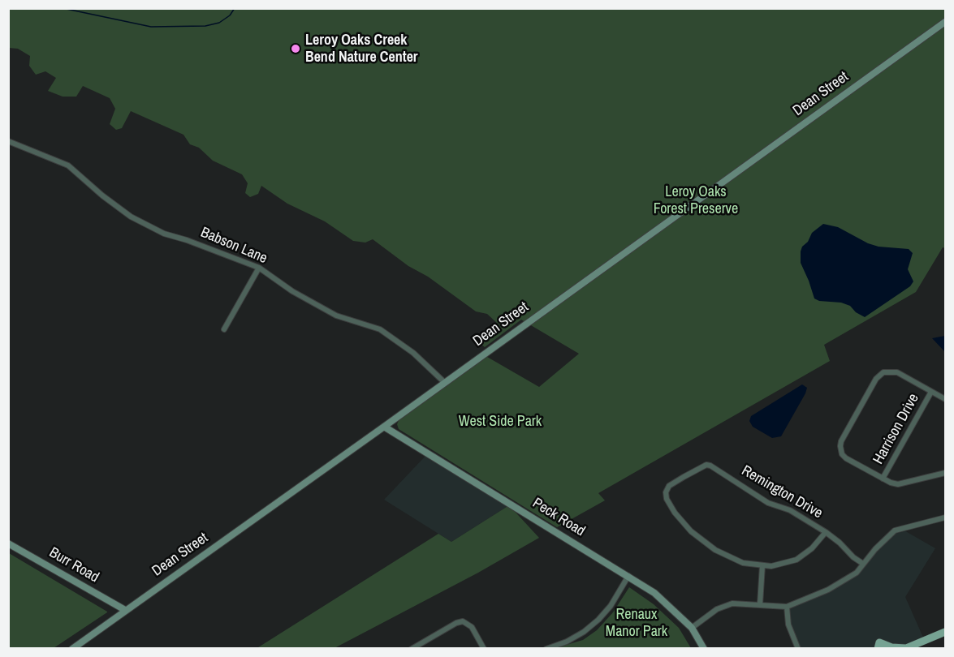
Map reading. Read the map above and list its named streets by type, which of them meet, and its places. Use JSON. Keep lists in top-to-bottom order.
{
  "streets": {
    "street": [
      "Dean Street",
      "Babson Lane",
      "Harrison Drive",
      "Remington Drive",
      "Peck Road",
      "Burr Road"
    ]
  },
  "crossings": [
    ["Dean Street", "Babson Lane"],
    ["Dean Street", "Peck Road"],
    ["Dean Street", "Burr Road"]
  ],
  "parks": ["Leroy Oaks Forest Preserve", "West Side Park", "Renaux Manor Park"],
  "places": ["Leroy Oaks Creek Bend Nature Center"]
}
